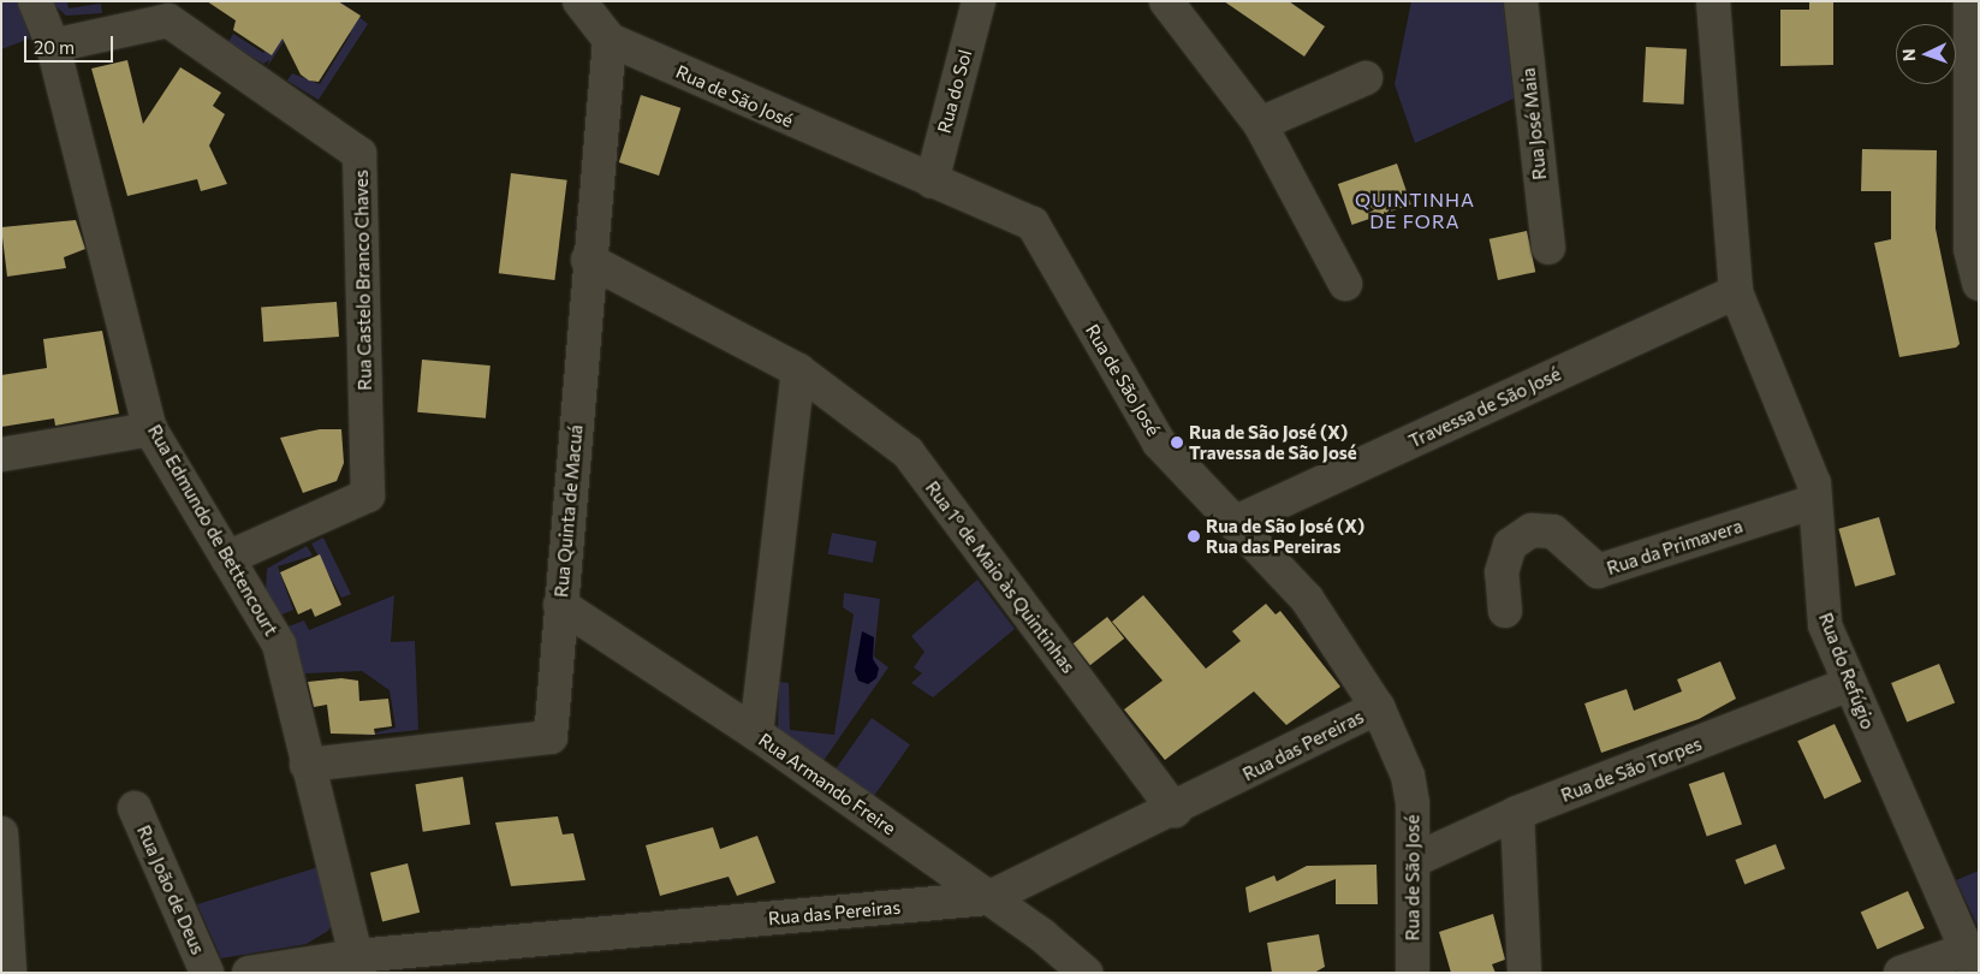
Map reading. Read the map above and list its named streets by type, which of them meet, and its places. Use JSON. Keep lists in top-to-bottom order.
{
  "streets": {
    "street": [
      "Rua do Sol",
      "Rua de São José",
      "Rua José Maia",
      "Rua Castelo Branco Chaves",
      "Travessa de São José",
      "Rua Quinta de Macuá",
      "Rua Edmundo de Bettencourt",
      "Rua da Primavera",
      "Rua 1º de Maio às Quintinhas",
      "Rua do Refúgio",
      "Rua das Pereiras",
      "Rua de São Torpes",
      "Rua Armando Freire",
      "Rua João de Deus"
    ]
  },
  "crossings": [
    ["Rua do Sol", "Rua de São José"],
    ["Rua de São José", "Travessa de São José"],
    ["Rua de São José", "Rua Quinta de Macuá"],
    ["Rua de São José", "Rua das Pereiras"],
    ["Rua de São José", "Rua de São Torpes"],
    ["Rua Castelo Branco Chaves", "Rua Edmundo de Bettencourt"],
    ["Travessa de São José", "Rua do Refúgio"],
    ["Rua Quinta de Macuá", "Rua Edmundo de Bettencourt"],
    ["Rua Quinta de Macuá", "Rua 1º de Maio às Quintinhas"],
    ["Rua Quinta de Macuá", "Rua Armando Freire"],
    ["Rua Edmundo de Bettencourt", "Rua das Pereiras"],
    ["Rua da Primavera", "Rua do Refúgio"],
    ["Rua 1º de Maio às Quintinhas", "Rua das Pereiras"],
    ["Rua do Refúgio", "Rua de São Torpes"],
    ["Rua das Pereiras", "Rua Armando Freire"]
  ],
  "districts": ["QUINTINHA DE FORA"],
  "places": ["Rua de São José (X) Travessa de São José", "Rua de São José (X) Rua das Pereiras"],
  "scale_bar": "20 m",
  "north": "left"
}
